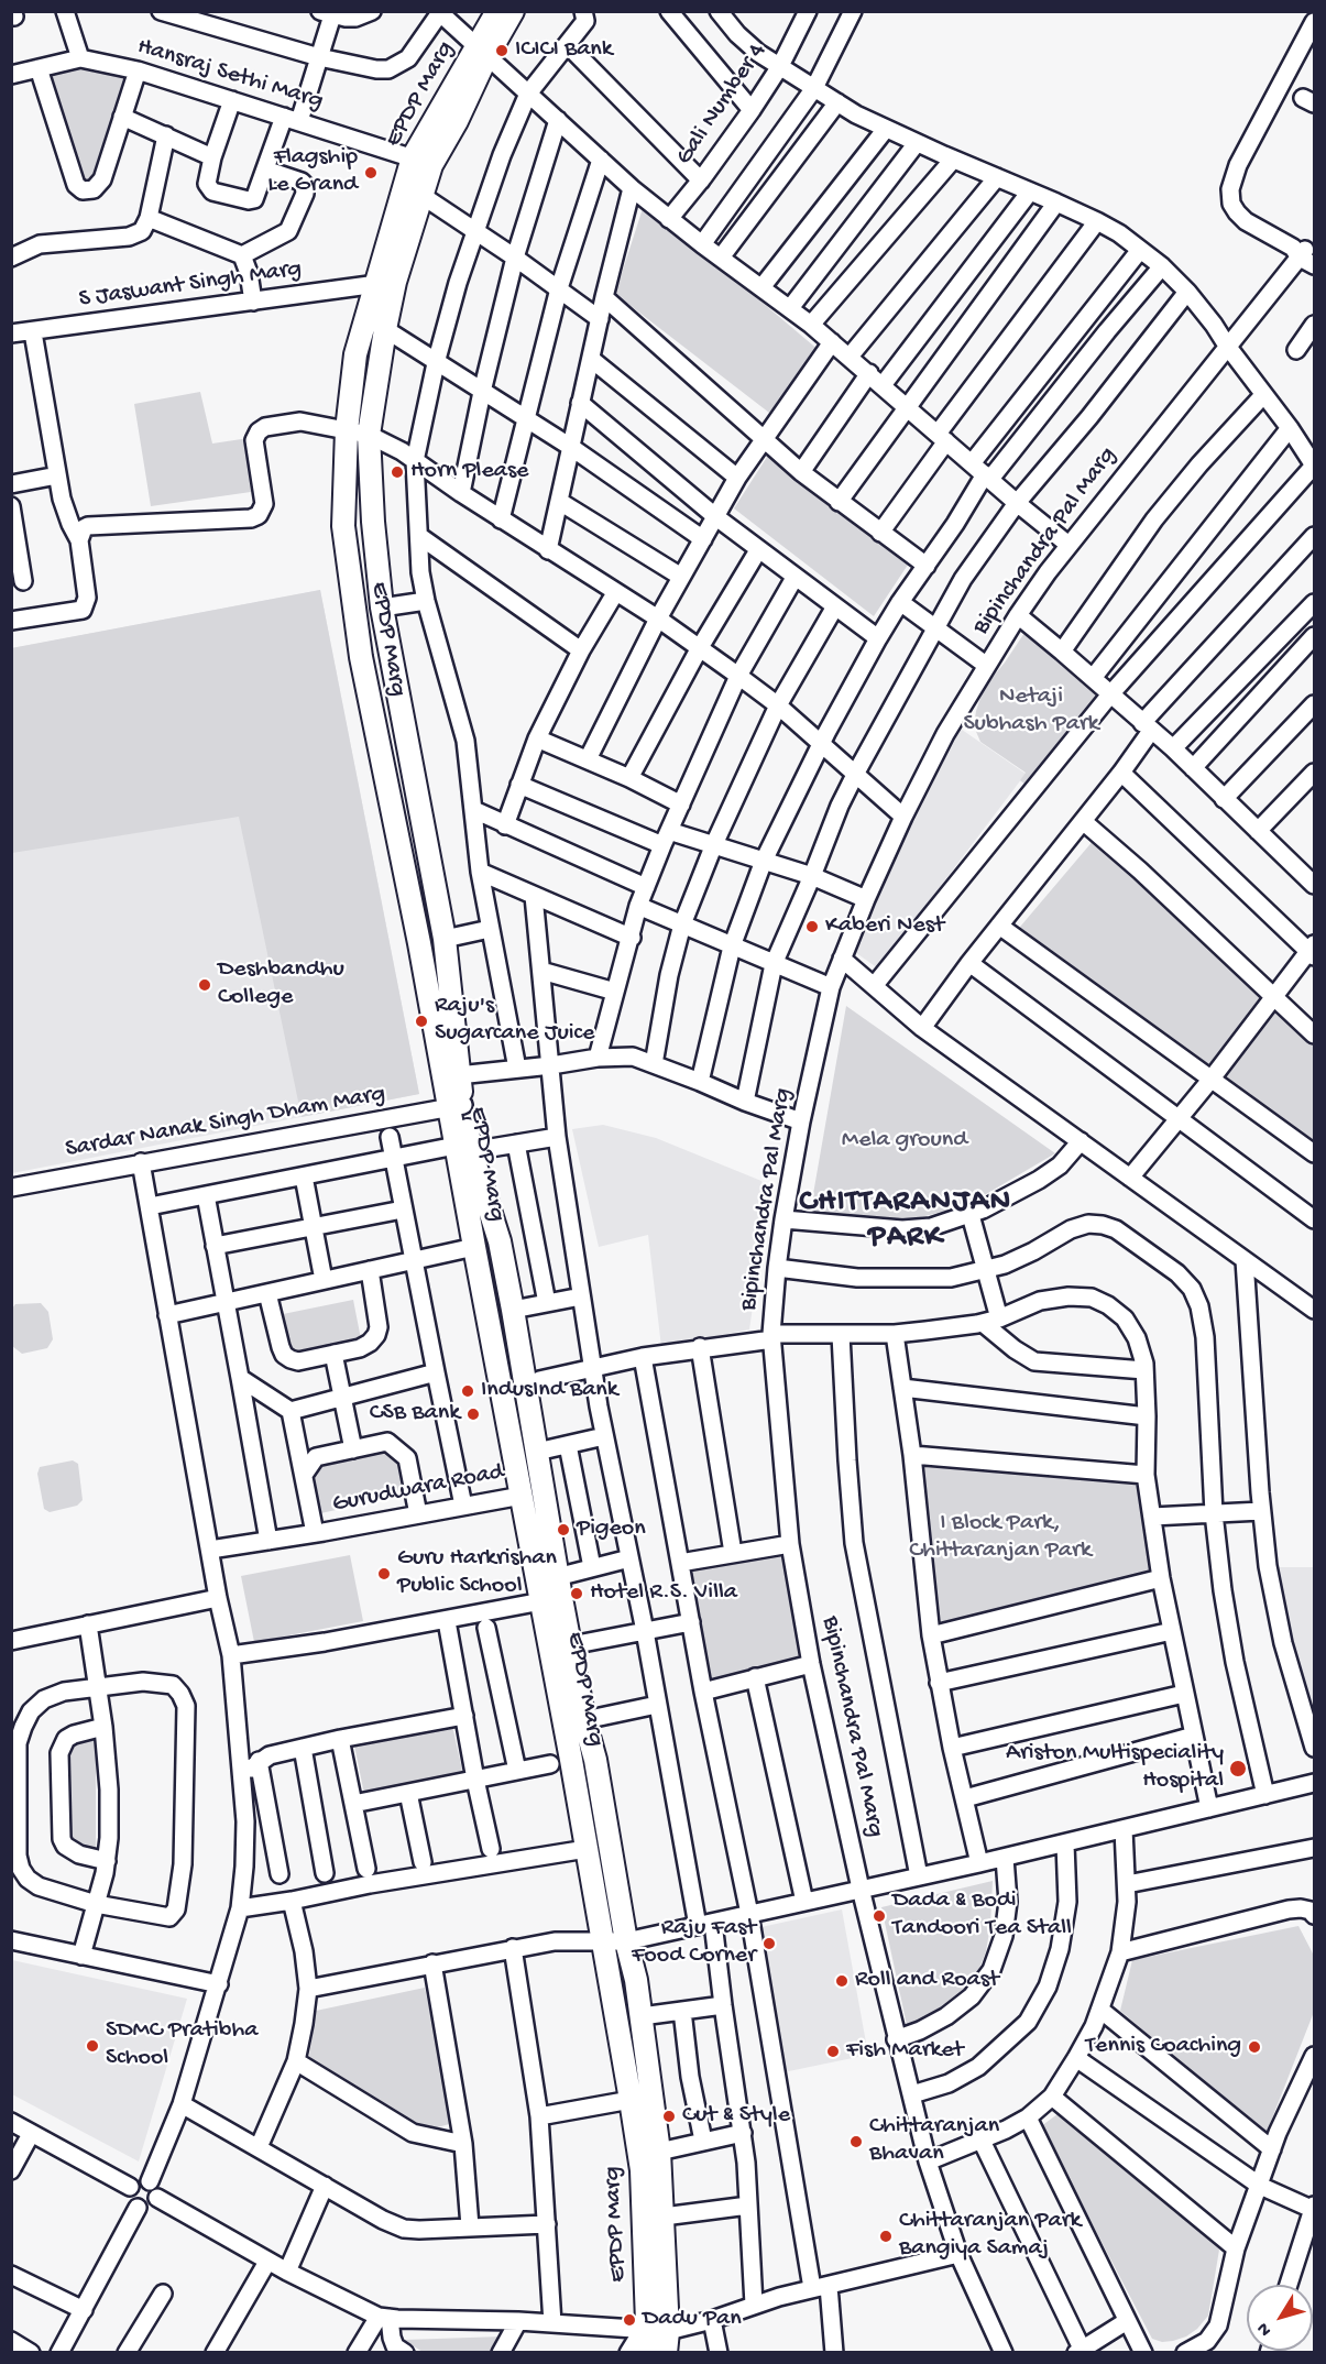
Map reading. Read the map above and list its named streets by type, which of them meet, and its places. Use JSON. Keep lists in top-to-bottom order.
{
  "streets": {
    "main road": ["EPDP Marg"],
    "street": [
      "Hansraj Sethi Marg",
      "Gali Number 4",
      "S Jaswant Singh Marg",
      "Bipinchandra Pal Marg",
      "Sardar Nanak Singh Dham Marg",
      "Gurudwara Road"
    ]
  },
  "crossings": [
    ["Hansraj Sethi Marg", "EPDP Marg"],
    ["EPDP Marg", "S Jaswant Singh Marg"],
    ["EPDP Marg", "Sardar Nanak Singh Dham Marg"],
    ["EPDP Marg", "Gurudwara Road"]
  ],
  "districts": ["CHITTARANJAN PARK"],
  "parks": ["Netaji Subhash Park", "Mela ground", "I Block Park, Chittaranjan Park"],
  "places": [
    "ICICI Bank",
    "Flagship Le Grand",
    "Horn Please",
    "Kaberi Nest",
    "Deshbandhu College",
    "Raju's Sugarcane Juice",
    "IndusInd Bank",
    "CSB Bank",
    "Pigeon",
    "Guru Harkrishan Public School",
    "Hotel R.S. Villa",
    "Ariston Multispeciality Hospital",
    "Dada & Bodi Tandoori Tea Stall",
    "Raju Fast Food Corner",
    "Roll and Roast",
    "SDMC Pratibha School",
    "Tennis Coaching",
    "Fish Market",
    "Cut & Style",
    "Chittaranjan Bhavan",
    "Chittaranjan Park Bangiya Samaj",
    "Dadu Pan"
  ],
  "north": "bottom left"
}
